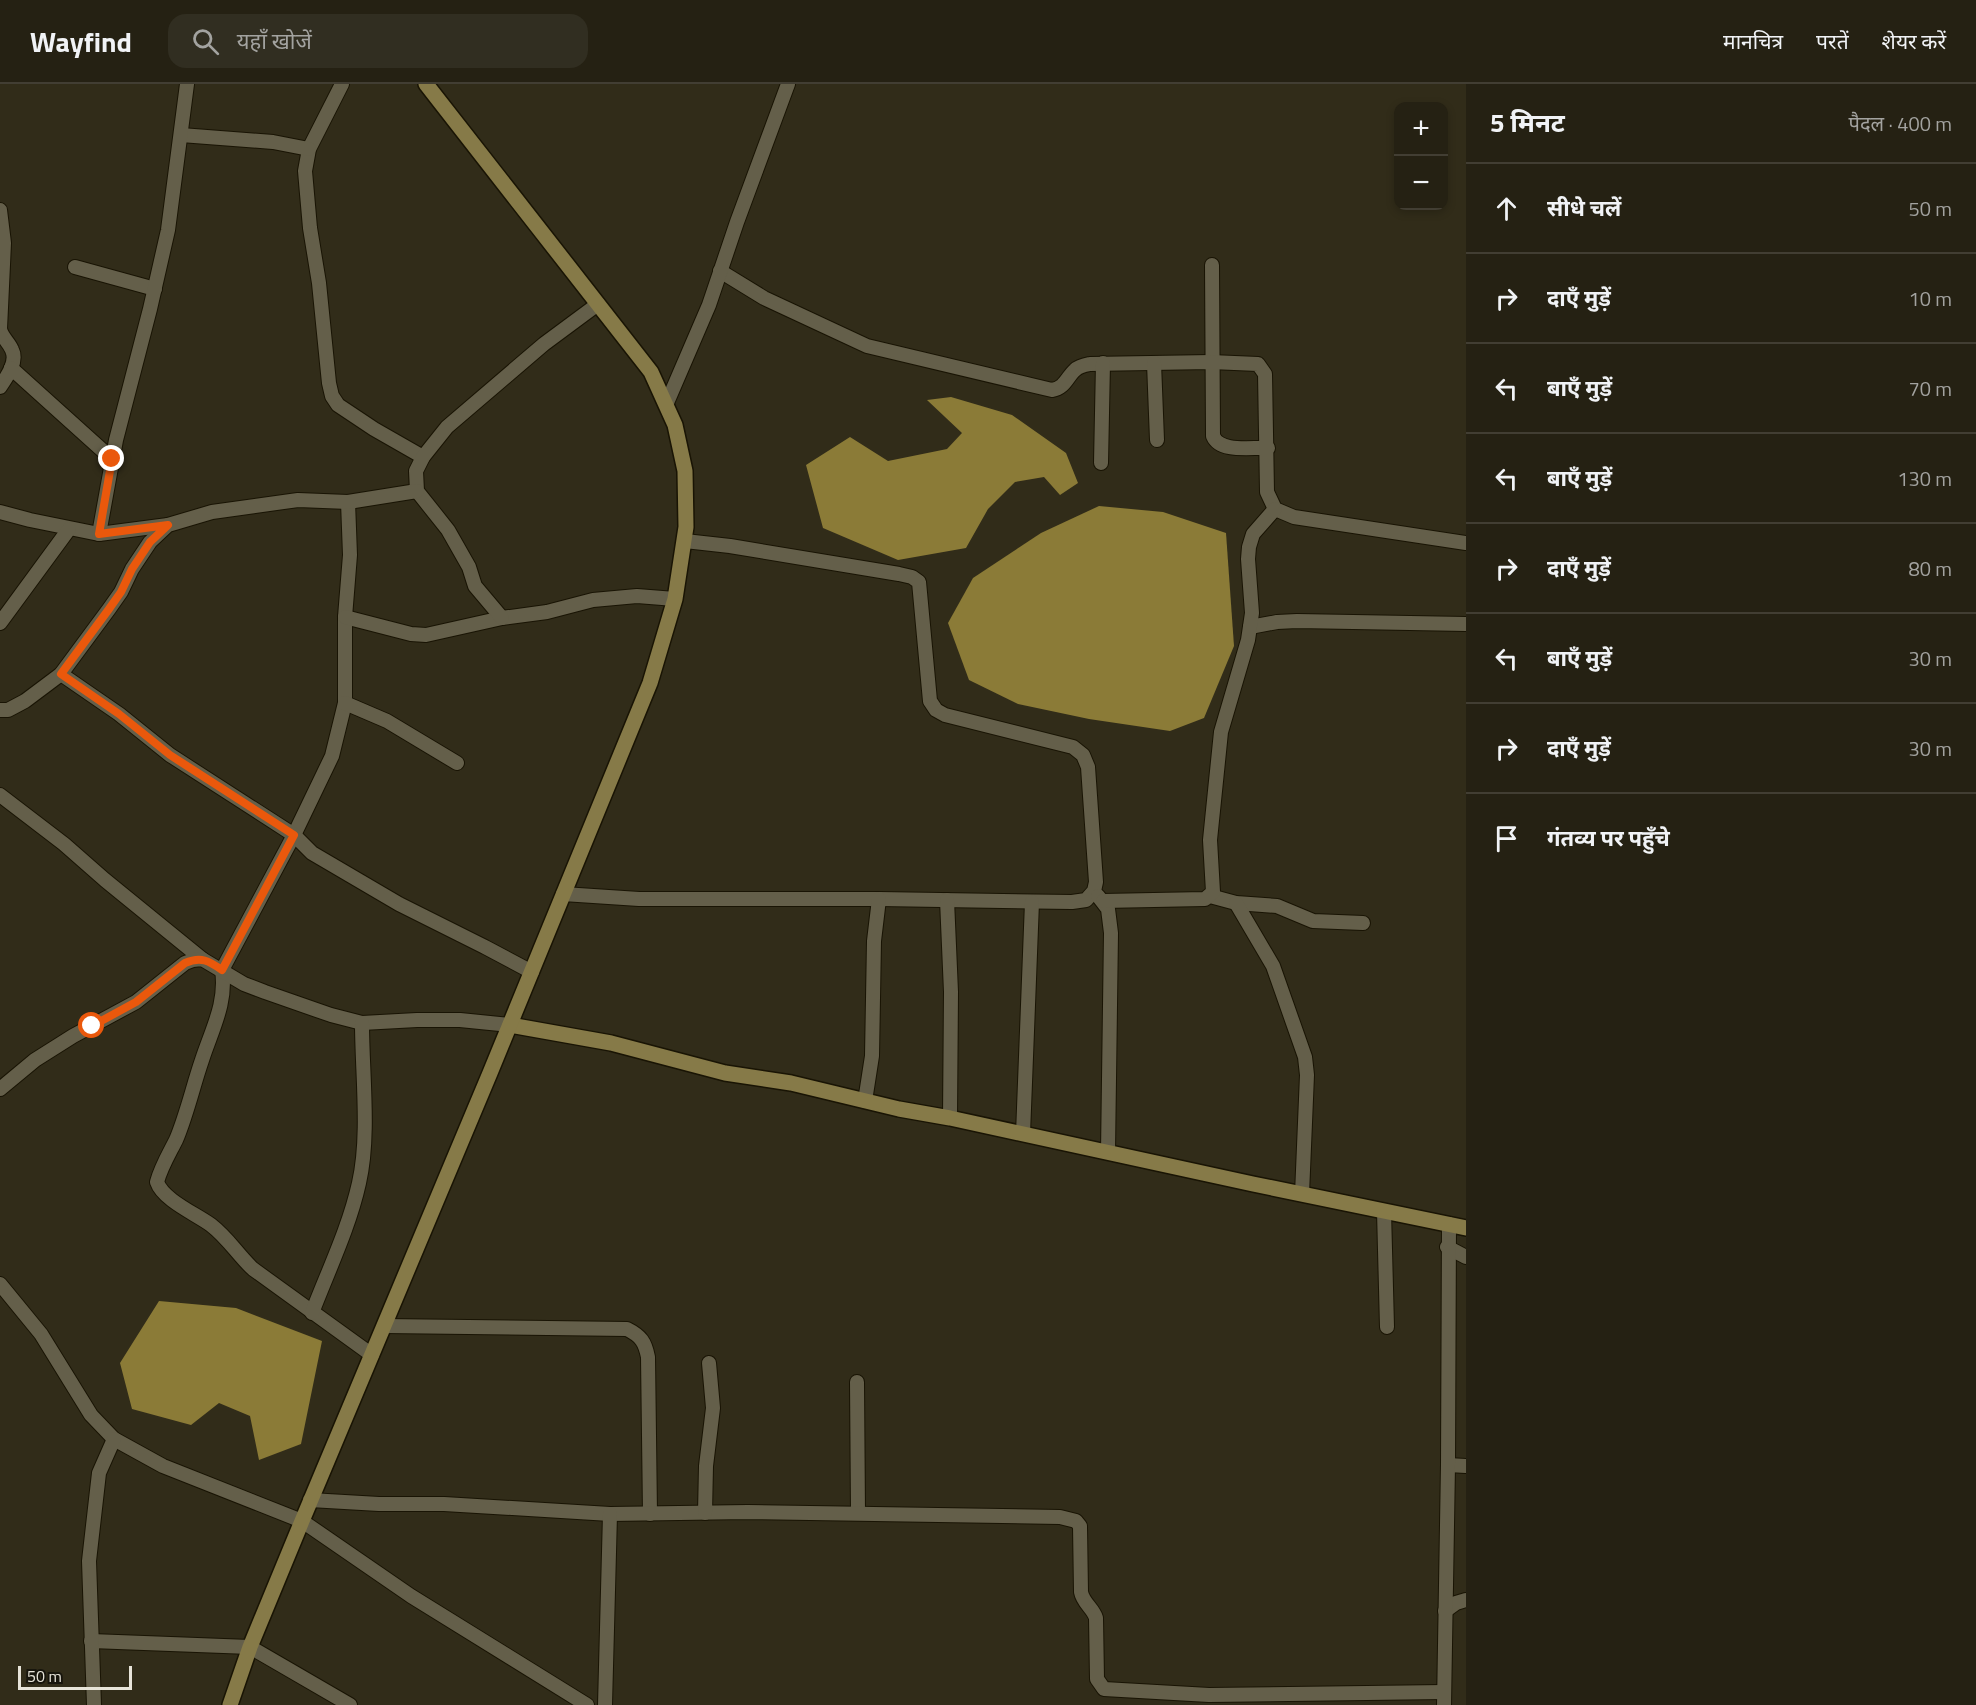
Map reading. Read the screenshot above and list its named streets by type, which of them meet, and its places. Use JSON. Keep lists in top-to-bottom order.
{
  "scale_bar": "50 m",
  "page": {
    "header": "Wayfind",
    "search": "यहाँ खोजें",
    "nav": ["मानचित्र", "परतें", "शेयर करें"],
    "heading": ["5 मिनट", "पैदल · 400 m"],
    "map_buttons": ["+", "−"],
    "list": [
      ["सीधे चलें", "50 m"],
      ["दाएँ मुड़ें", "10 m"],
      ["बाएँ मुड़ें", "70 m"],
      ["बाएँ मुड़ें", "130 m"],
      ["दाएँ मुड़ें", "80 m"],
      ["बाएँ मुड़ें", "30 m"],
      ["दाएँ मुड़ें", "30 m"],
      "गंतव्य पर पहुँचे"
    ],
    "scale": "50 m"
  }
}
